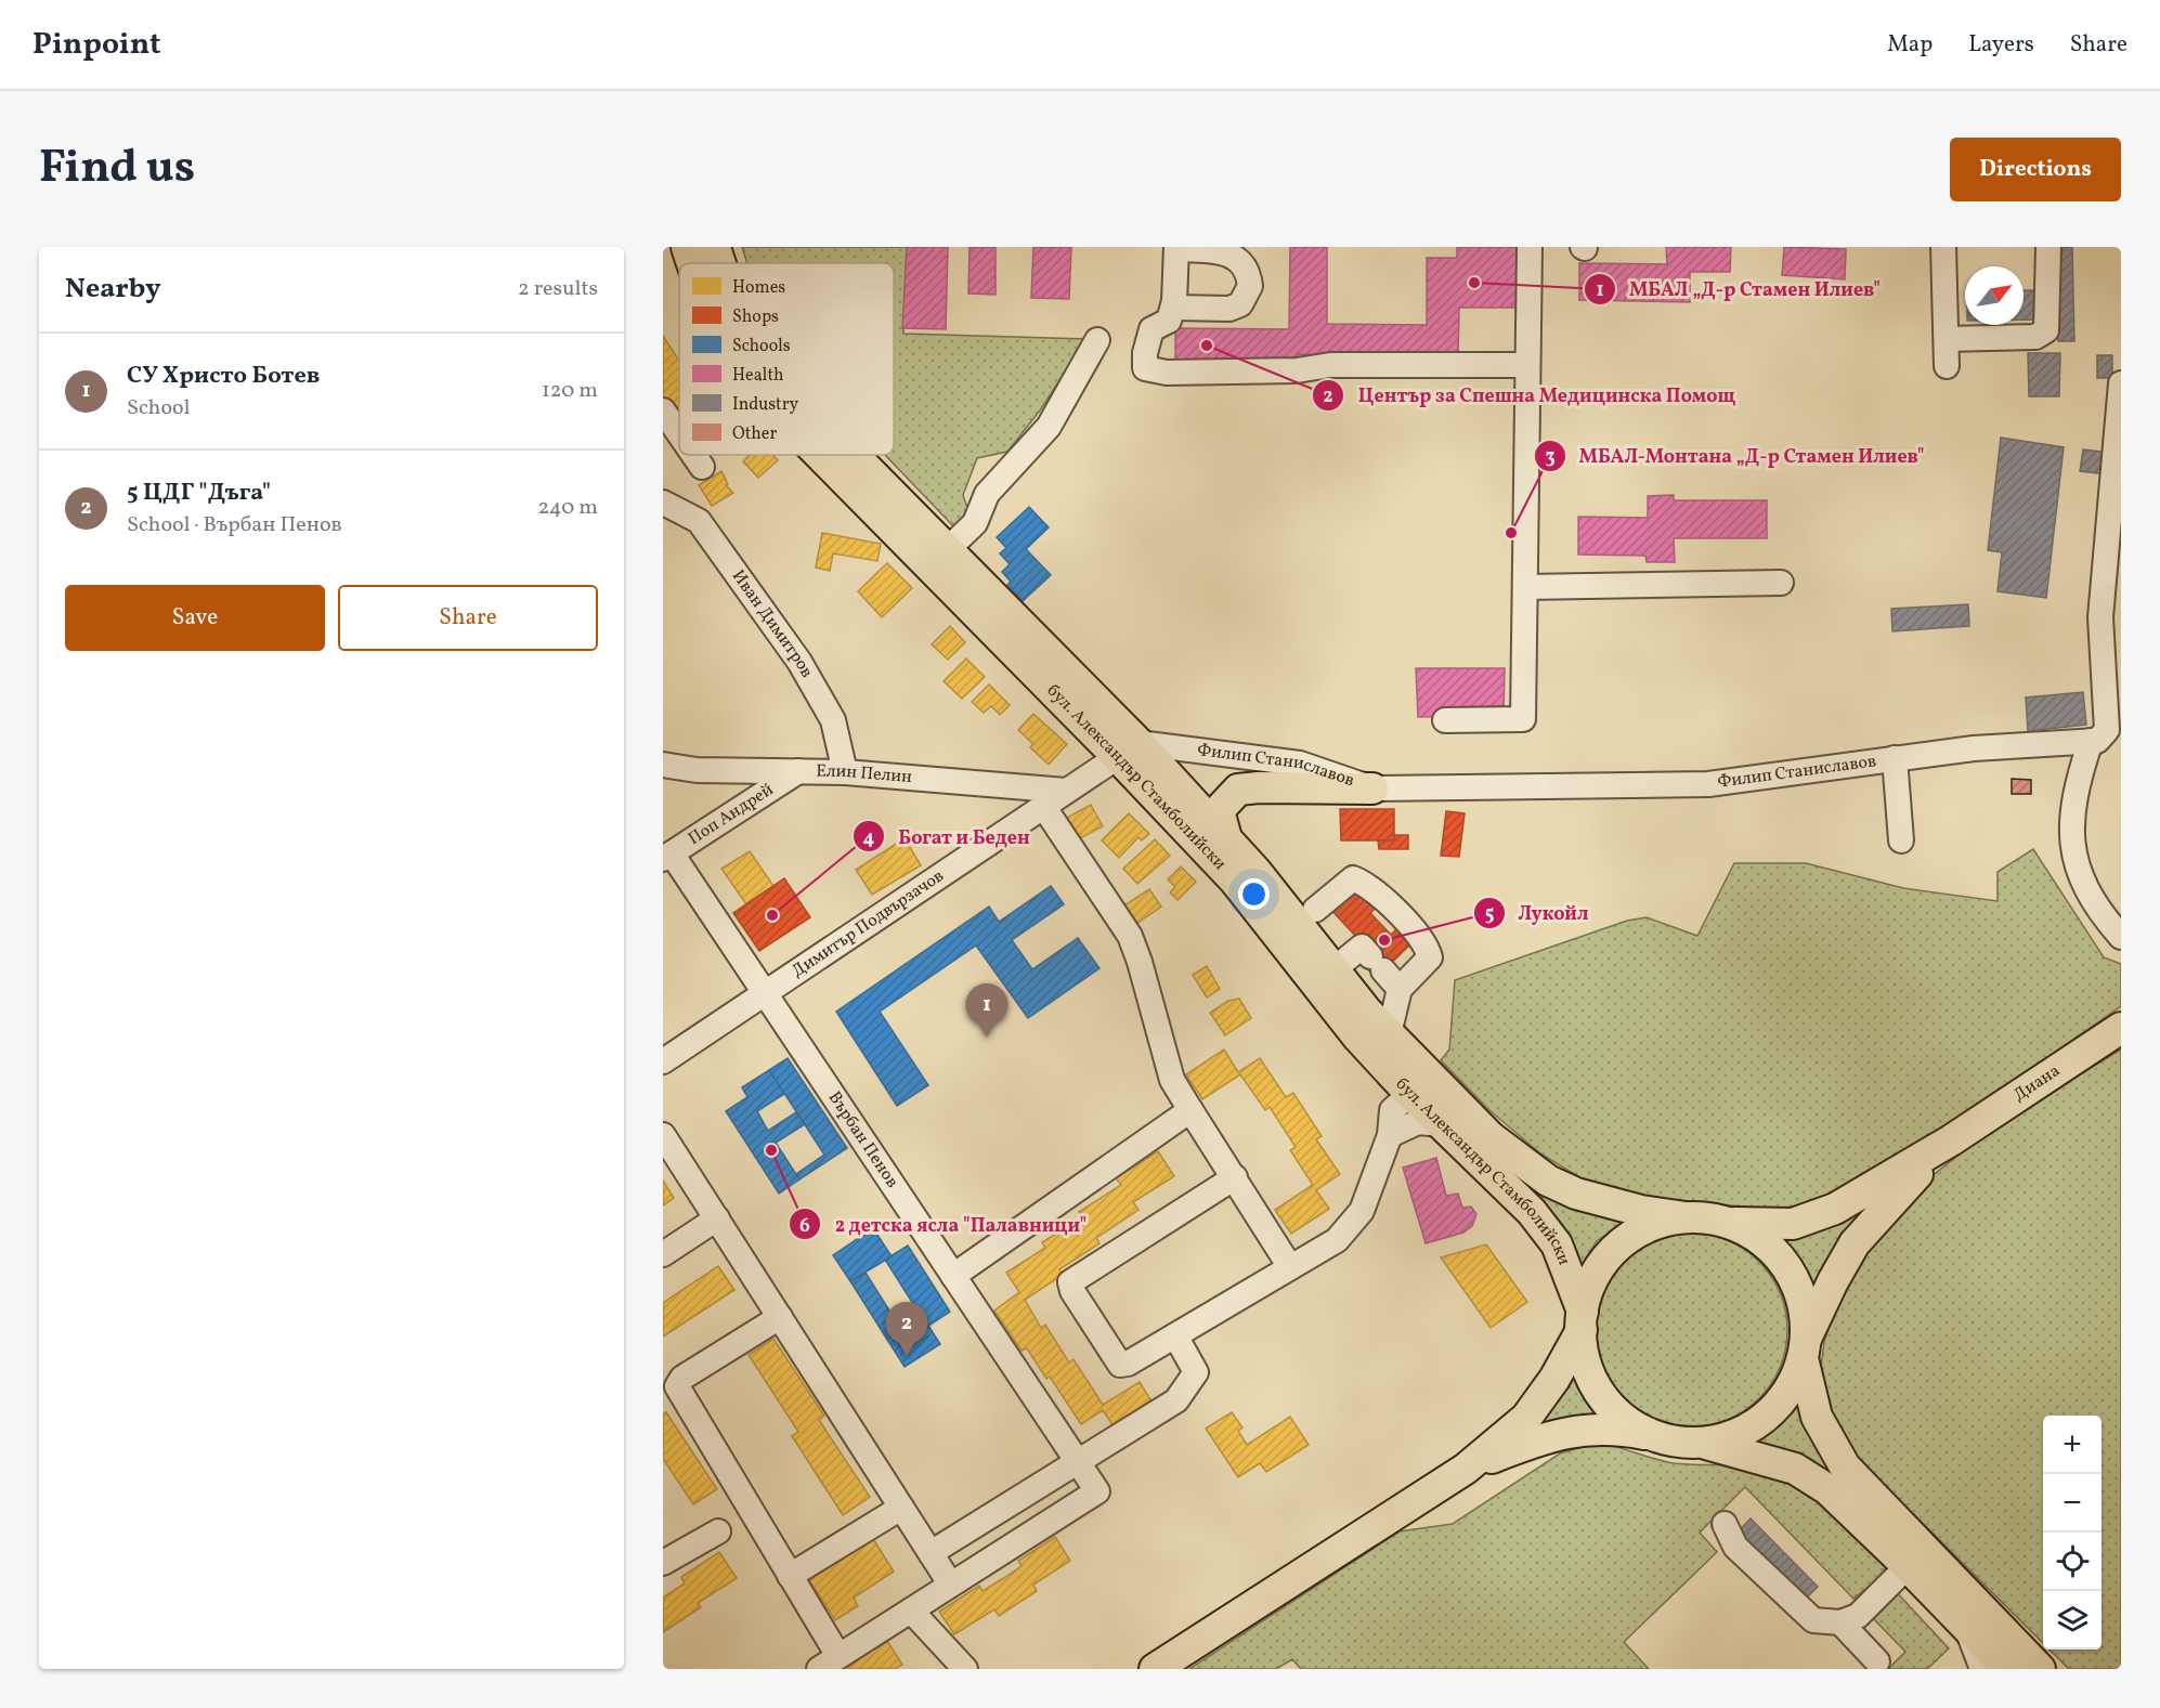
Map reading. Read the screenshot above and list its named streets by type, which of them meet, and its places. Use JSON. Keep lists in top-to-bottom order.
{
  "streets": {
    "main road": ["бул. Александър Стамболийски", "Диана"],
    "street": [
      "Иван Димитров",
      "Филип Станиславов",
      "Елин Пелин",
      "Поп Андрей",
      "Димитър Подвързачов",
      "Върбан Пенов"
    ]
  },
  "crossings": [
    ["Иван Димитров", "Елин Пелин"],
    ["Филип Станиславов", "бул. Александър Стамболийски"],
    ["Филип Станиславов", "Димитър Подвързачов"],
    ["Елин Пелин", "Поп Андрей"],
    ["Елин Пелин", "Димитър Подвързачов"],
    ["бул. Александър Стамболийски", "Димитър Подвързачов"],
    ["Поп Андрей", "Върбан Пенов"],
    ["Димитър Подвързачов", "Върбан Пенов"]
  ],
  "places": [
    "МБАЛ „Д-р Стамен Илиев\"",
    "Център за Спешна Медицинска Помощ",
    "МБАЛ-Монтана „Д-р Стамен Илиев\"",
    "Богат и Беден",
    "Лукойл",
    "2 детска ясла \"Палавници\""
  ],
  "legend": [
    "Homes",
    "Shops",
    "Schools",
    "Health",
    "Industry",
    "Other"
  ],
  "north": "top right",
  "page": {
    "header": "Pinpoint",
    "nav": ["Map", "Layers", "Share"],
    "title": "Find us",
    "buttons": [
      "Directions",
      ["Save", "Share"]
    ],
    "heading": ["Nearby", "2 results"],
    "list": [
      {
        "mark": "1",
        "name": "СУ Христо Ботев",
        "note": "School",
        "value": "120 m"
      },
      {
        "mark": "2",
        "name": "5 ЦДГ \"Дъга\"",
        "note": "School · Върбан Пенов",
        "value": "240 m"
      }
    ],
    "pins": ["1", "2"],
    "map_buttons": ["+", "−"]
  }
}
